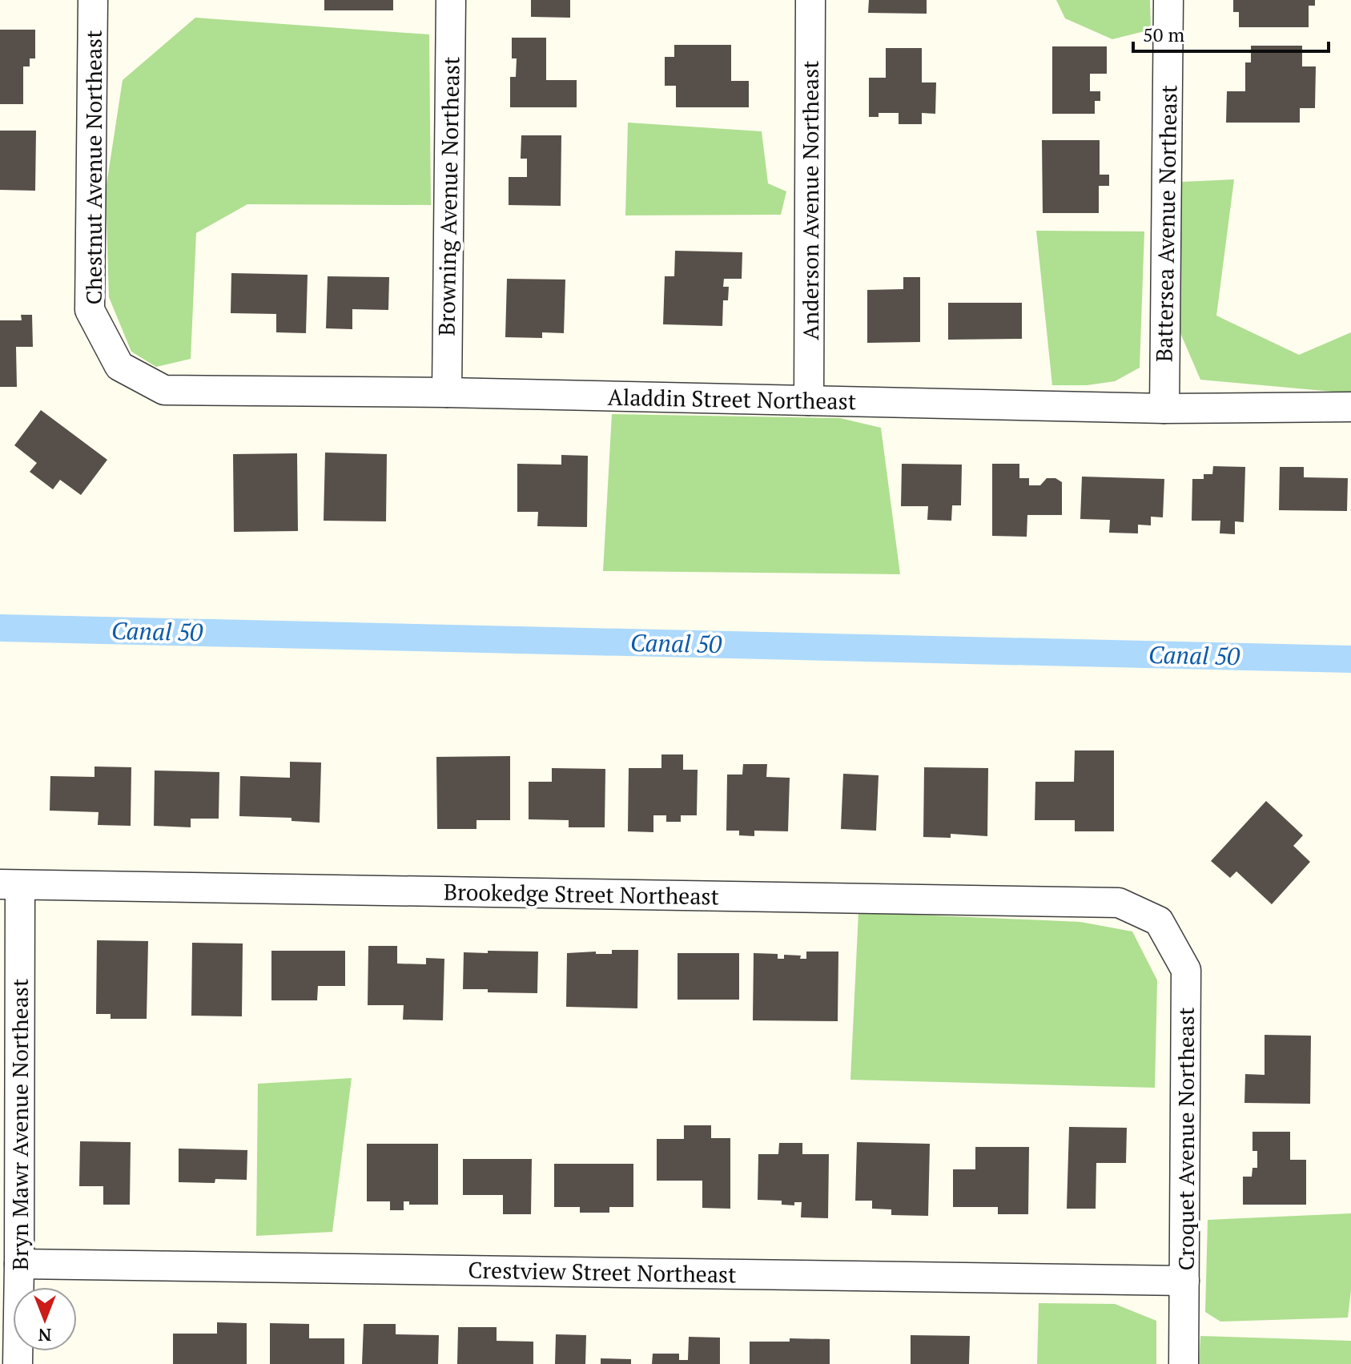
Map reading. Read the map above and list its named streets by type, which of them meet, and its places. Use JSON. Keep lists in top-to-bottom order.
{
  "streets": {
    "street": [
      "Chestnut Avenue Northeast",
      "Browning Avenue Northeast",
      "Anderson Avenue Northeast",
      "Battersea Avenue Northeast",
      "Aladdin Street Northeast",
      "Brookedge Street Northeast",
      "Bryn Mawr Avenue Northeast",
      "Croquet Avenue Northeast",
      "Crestview Street Northeast"
    ]
  },
  "crossings": [
    ["Chestnut Avenue Northeast", "Aladdin Street Northeast"],
    ["Browning Avenue Northeast", "Aladdin Street Northeast"],
    ["Anderson Avenue Northeast", "Aladdin Street Northeast"],
    ["Battersea Avenue Northeast", "Aladdin Street Northeast"],
    ["Brookedge Street Northeast", "Bryn Mawr Avenue Northeast"],
    ["Brookedge Street Northeast", "Croquet Avenue Northeast"],
    ["Bryn Mawr Avenue Northeast", "Crestview Street Northeast"],
    ["Croquet Avenue Northeast", "Crestview Street Northeast"]
  ],
  "water": ["Canal 50"],
  "scale_bar": "50 m",
  "north": "bottom"
}
